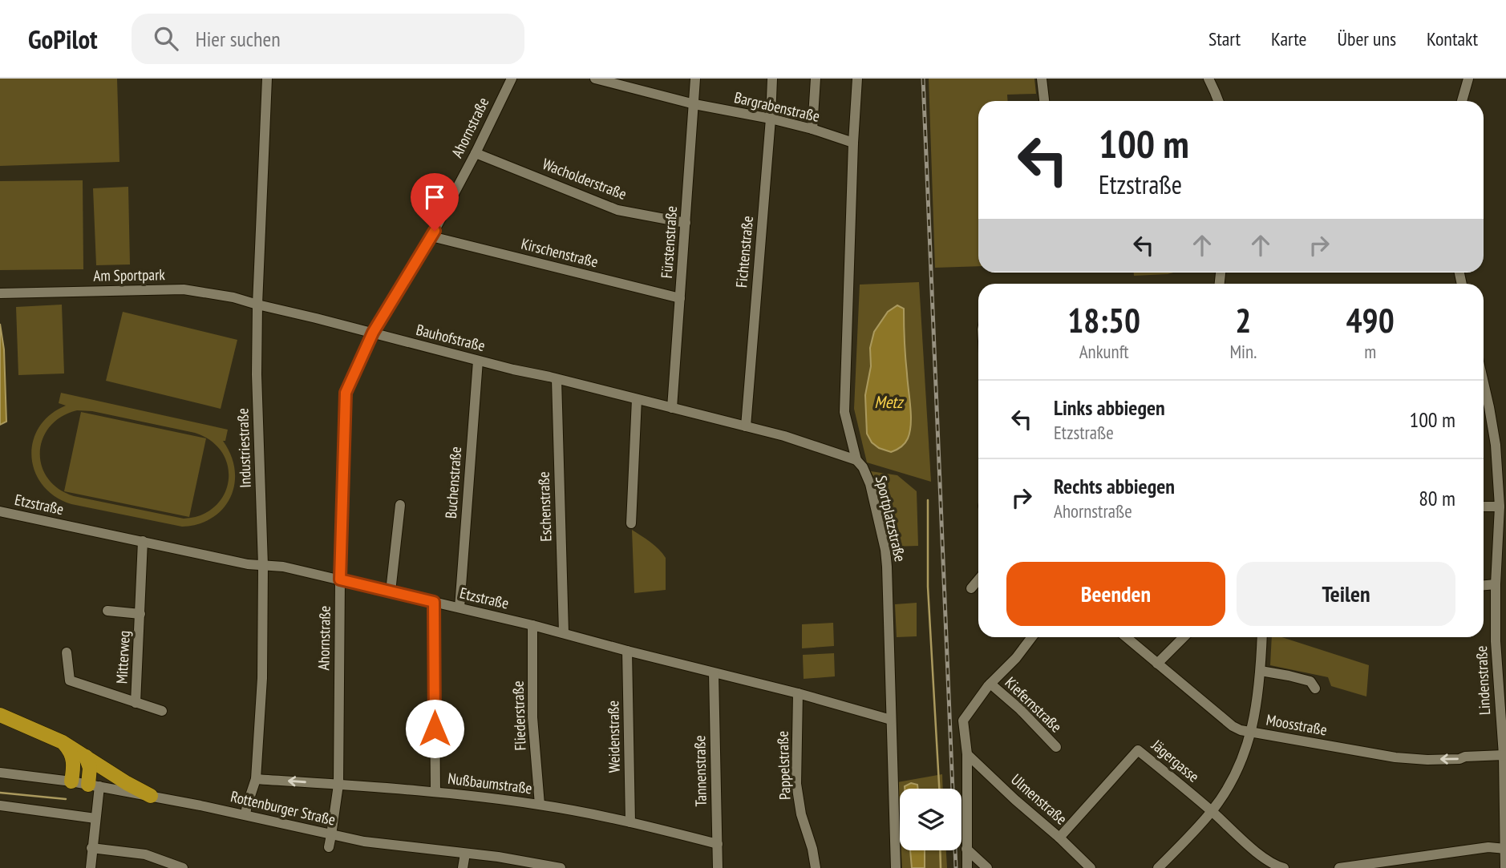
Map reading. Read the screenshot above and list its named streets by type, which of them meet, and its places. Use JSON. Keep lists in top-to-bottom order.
{
  "streets": {
    "street": [
      "Bargrabenstraße",
      "Ahornstraße",
      "Wacholderstraße",
      "Fürstenstraße",
      "Fichtenstraße",
      "Kirschenstraße",
      "Am Sportpark",
      "Bauhofstraße",
      "Industriestraße",
      "Buchenstraße",
      "Etzstraße",
      "Eschenstraße",
      "Sportplatzstraße",
      "Mitterweg",
      "Lindenstraße",
      "Kiefernstraße",
      "Fliederstraße",
      "Moosstraße",
      "Weidenstraße",
      "Jägergasse",
      "Pappelstraße",
      "Tannenstraße",
      "Nußbaumstraße",
      "Ulmenstraße",
      "Rottenburger Straße"
    ]
  },
  "crossings": [
    ["Bargrabenstraße", "Fürstenstraße"],
    ["Bargrabenstraße", "Fichtenstraße"],
    ["Bargrabenstraße", "Sportplatzstraße"],
    ["Ahornstraße", "Wacholderstraße"],
    ["Ahornstraße", "Kirschenstraße"],
    ["Ahornstraße", "Bauhofstraße"],
    ["Ahornstraße", "Etzstraße"],
    ["Ahornstraße", "Nußbaumstraße"],
    ["Ahornstraße", "Rottenburger Straße"],
    ["Wacholderstraße", "Fürstenstraße"],
    ["Fürstenstraße", "Kirschenstraße"],
    ["Fürstenstraße", "Bauhofstraße"],
    ["Fichtenstraße", "Bauhofstraße"],
    ["Am Sportpark", "Bauhofstraße"],
    ["Am Sportpark", "Industriestraße"],
    ["Bauhofstraße", "Industriestraße"],
    ["Bauhofstraße", "Buchenstraße"],
    ["Bauhofstraße", "Eschenstraße"],
    ["Bauhofstraße", "Sportplatzstraße"],
    ["Industriestraße", "Etzstraße"],
    ["Industriestraße", "Nußbaumstraße"],
    ["Industriestraße", "Rottenburger Straße"],
    ["Buchenstraße", "Etzstraße"],
    ["Etzstraße", "Eschenstraße"],
    ["Etzstraße", "Sportplatzstraße"],
    ["Etzstraße", "Mitterweg"],
    ["Etzstraße", "Fliederstraße"],
    ["Etzstraße", "Weidenstraße"],
    ["Etzstraße", "Pappelstraße"],
    ["Etzstraße", "Tannenstraße"],
    ["Lindenstraße", "Moosstraße"],
    ["Kiefernstraße", "Ulmenstraße"],
    ["Fliederstraße", "Nußbaumstraße"],
    ["Weidenstraße", "Nußbaumstraße"],
    ["Jägergasse", "Ulmenstraße"],
    ["Tannenstraße", "Nußbaumstraße"]
  ],
  "one_way": ["Moosstraße"],
  "water": ["Metz"],
  "page": {
    "header": "GoPilot",
    "search": "Hier suchen",
    "nav": [
      "Start",
      "Karte",
      "Über uns",
      "Kontakt"
    ],
    "turn": ["100 m", "Etzstraße"],
    "eta": [
      "18:50",
      "Ankunft",
      "2",
      "Min.",
      "490",
      "m"
    ],
    "list": [
      {
        "name": "Links abbiegen",
        "note": "Etzstraße",
        "value": "100 m"
      },
      {
        "name": "Rechts abbiegen",
        "note": "Ahornstraße",
        "value": "80 m"
      }
    ],
    "buttons": ["Beenden", "Teilen"]
  }
}
